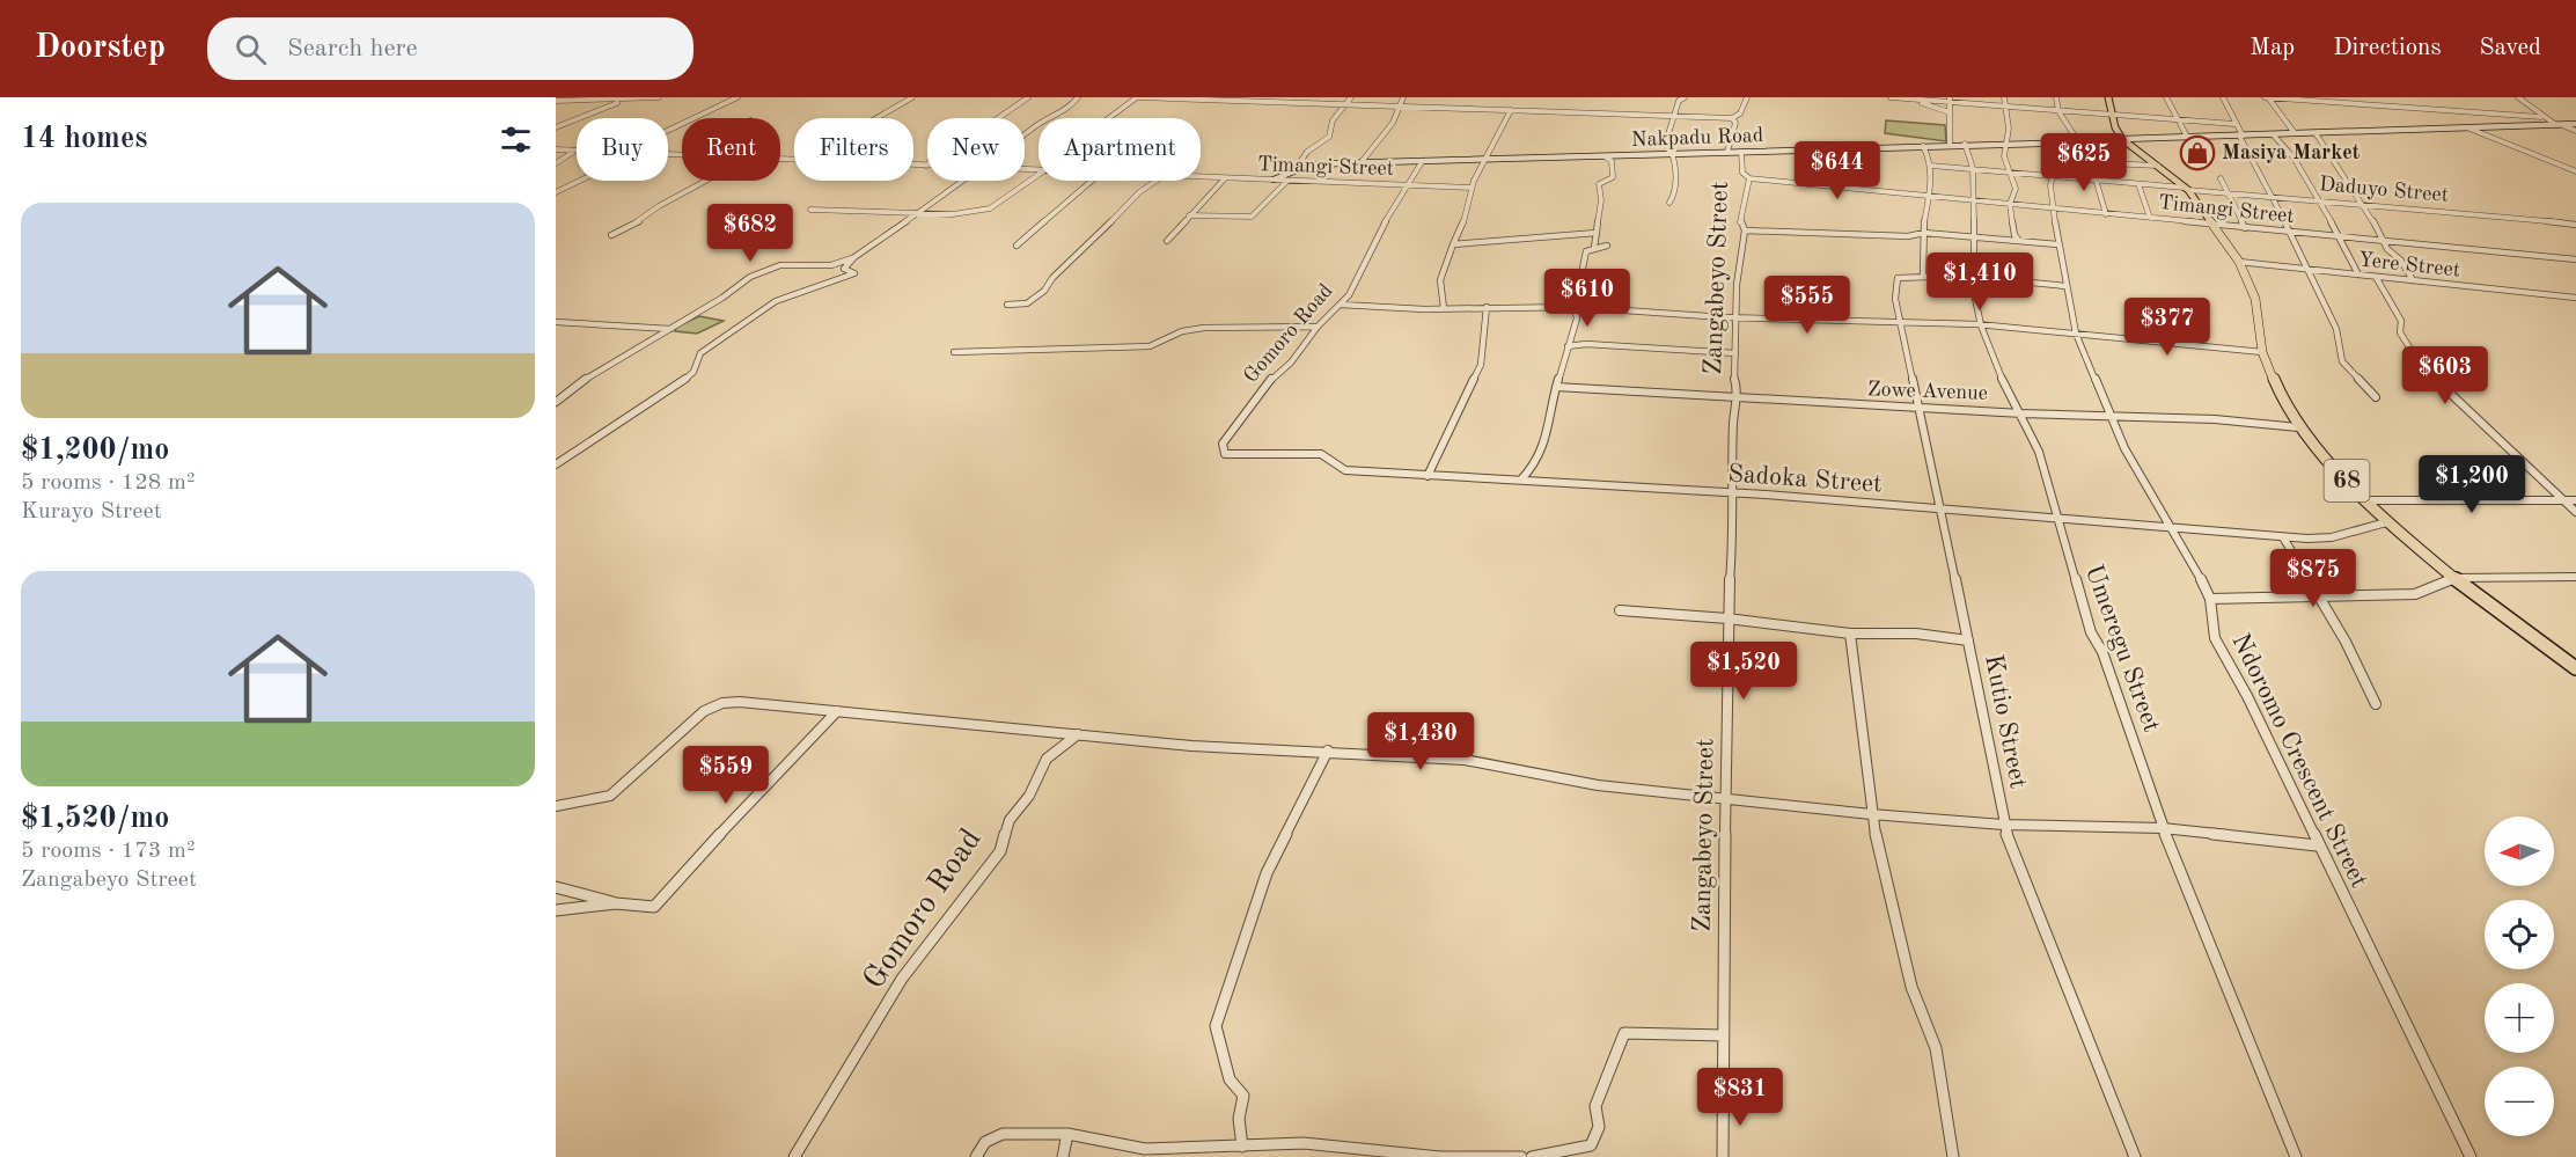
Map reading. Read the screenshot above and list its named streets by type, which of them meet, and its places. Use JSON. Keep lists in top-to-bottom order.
{
  "streets": {
    "main road": ["68"],
    "street": [
      "Nakpadu Road",
      "Timangi Street",
      "Daduyo Street",
      "Yere Street",
      "Zangabeyo Street",
      "Gomoro Road",
      "Zowe Avenue",
      "Sadoka Street",
      "Umeregu Street",
      "Kutio Street",
      "Ndoromo Crescent Street"
    ]
  },
  "crossings": [
    ["Nakpadu Road", "Timangi Street"],
    ["Nakpadu Road", "Zangabeyo Street"],
    ["Nakpadu Road", "Gomoro Road"],
    ["Nakpadu Road", "68"],
    ["Nakpadu Road", "Umeregu Street"],
    ["Timangi Street", "Zangabeyo Street"],
    ["Timangi Street", "Gomoro Road"],
    ["Timangi Street", "68"],
    ["Timangi Street", "Umeregu Street"],
    ["Timangi Street", "Ndoromo Crescent Street"],
    ["Daduyo Street", "68"],
    ["Daduyo Street", "Umeregu Street"],
    ["Daduyo Street", "Ndoromo Crescent Street"],
    ["Yere Street", "68"],
    ["Zangabeyo Street", "Zowe Avenue"],
    ["Zangabeyo Street", "Sadoka Street"],
    ["Gomoro Road", "Sadoka Street"],
    ["Zowe Avenue", "68"],
    ["Zowe Avenue", "Umeregu Street"],
    ["Zowe Avenue", "Kutio Street"],
    ["Zowe Avenue", "Ndoromo Crescent Street"],
    ["Sadoka Street", "68"],
    ["Sadoka Street", "Umeregu Street"],
    ["Sadoka Street", "Kutio Street"],
    ["Sadoka Street", "Ndoromo Crescent Street"]
  ],
  "places": {
    "shop": ["Masiya Market"]
  },
  "north": "left",
  "page": {
    "header": "Doorstep",
    "search": "Search here",
    "nav": ["Map", "Directions", "Saved"],
    "heading": "14 homes",
    "chip": [
      "Buy",
      "Rent",
      "Filters",
      "New",
      "Apartment"
    ],
    "price": [
      "$625",
      "$644",
      "$682",
      "$1,410",
      "$610",
      "$555",
      "$377",
      "$603",
      "$1,200",
      "$875",
      "$1,520",
      "$1,430",
      "$559",
      "$831"
    ],
    "list": [
      {
        "name": "$1,200/mo",
        "note": "5 rooms · 128 m² · Kurayo Street"
      },
      {
        "name": "$1,520/mo",
        "note": "5 rooms · 173 m² · Zangabeyo Street"
      }
    ],
    "map_buttons": ["+", "−"]
  }
}
